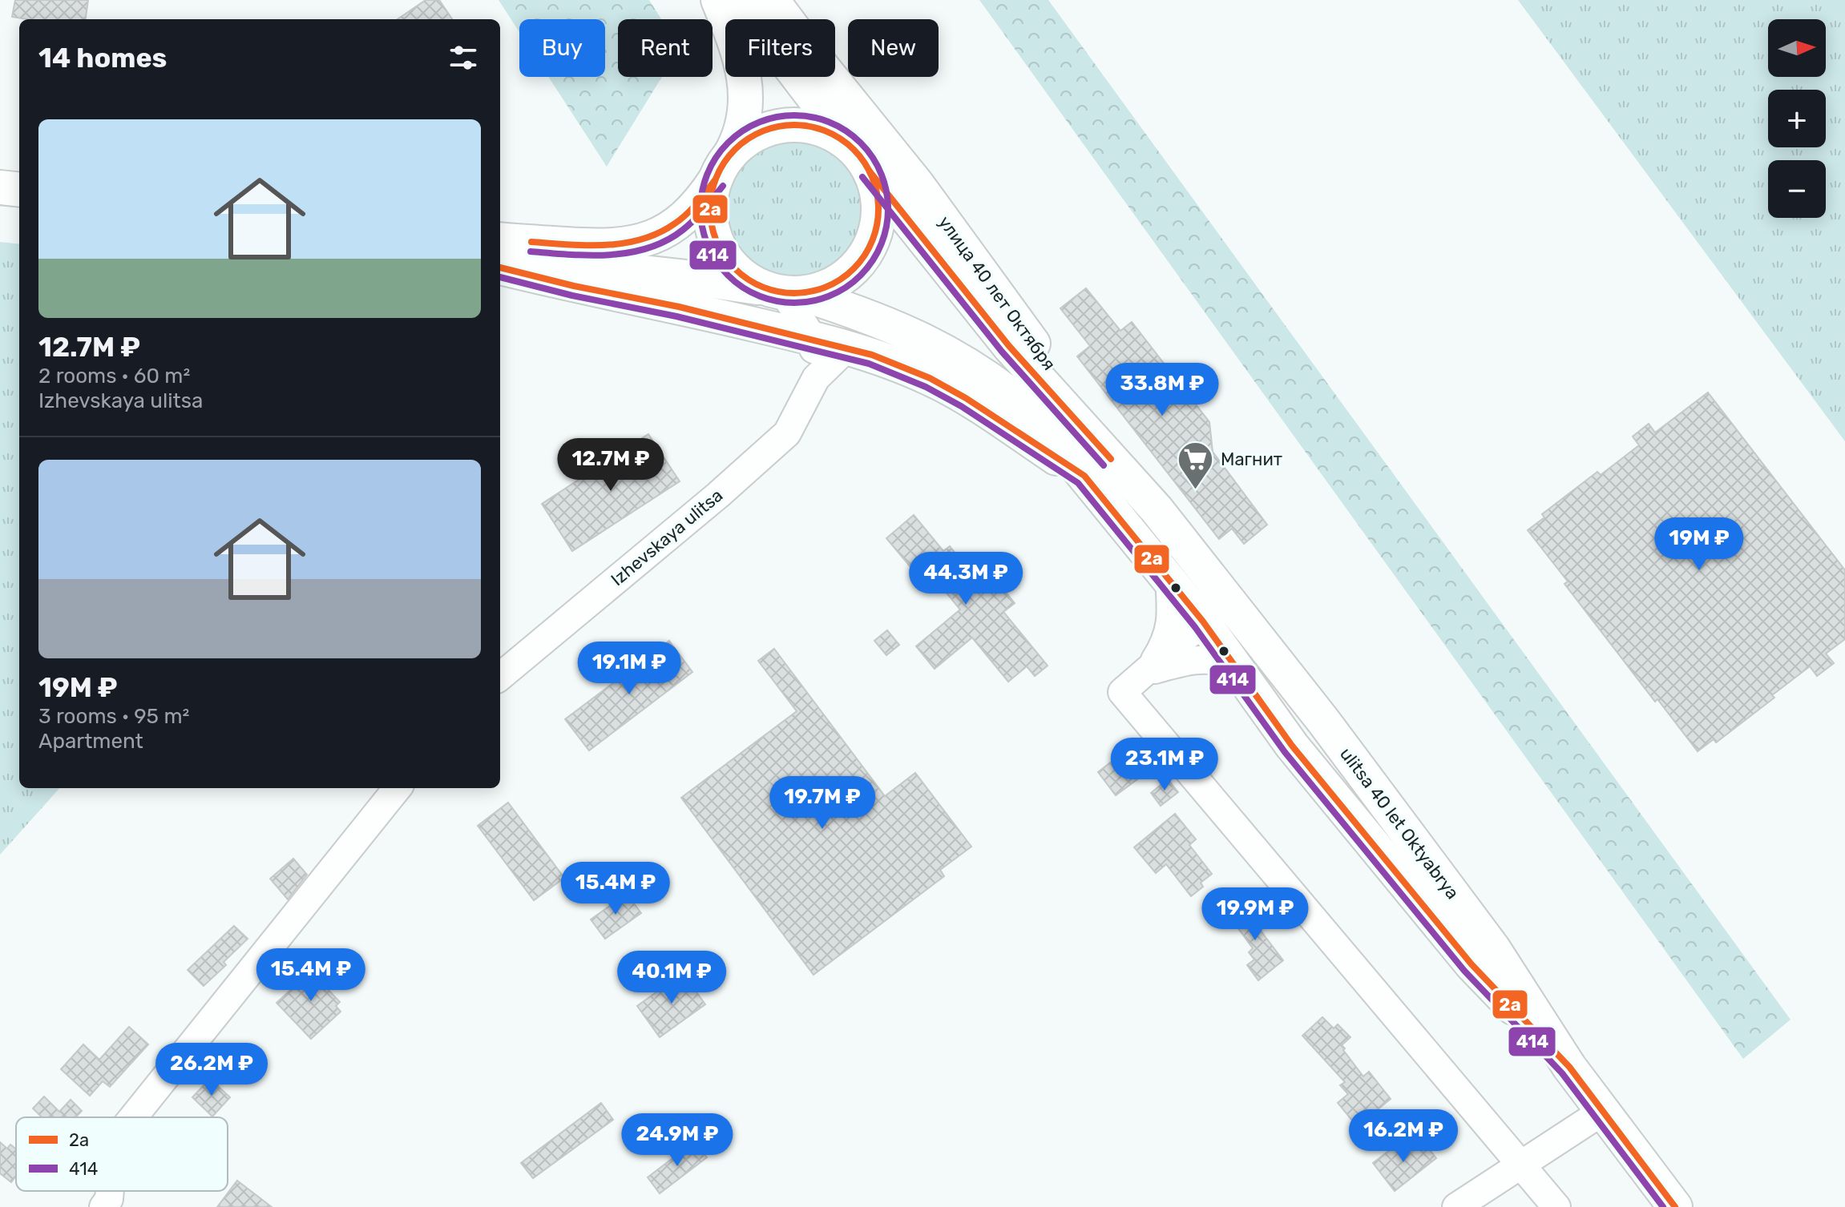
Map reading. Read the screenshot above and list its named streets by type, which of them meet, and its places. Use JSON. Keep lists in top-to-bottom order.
{
  "streets": {
    "main road": ["улица 40 лет Октября", "ulitsa 40 let Oktyabrya"],
    "street": ["Izhevskaya ulitsa"]
  },
  "crossings": [
    ["улица 40 лет Октября", "ulitsa 40 let Oktyabrya"]
  ],
  "places": {
    "supermarket": ["Магнит"]
  },
  "lines": ["transit line 414", "transit line 2а"],
  "legend": ["2а", "414"],
  "north": "right",
  "page": {
    "map_buttons": ["+", "−"],
    "chip": [
      "Buy",
      "Rent",
      "Filters",
      "New"
    ],
    "heading": "14 homes",
    "list": [
      {
        "name": "12.7M ₽",
        "note": "2 rooms · 60 m² · Izhevskaya ulitsa"
      },
      {
        "name": "19M ₽",
        "note": "3 rooms · 95 m² · Apartment"
      }
    ],
    "price": [
      "33.8M ₽",
      "12.7M ₽",
      "19M ₽",
      "44.3M ₽",
      "19.1M ₽",
      "23.1M ₽",
      "19.7M ₽",
      "15.4M ₽",
      "19.9M ₽",
      "15.4M ₽",
      "40.1M ₽",
      "26.2M ₽",
      "16.2M ₽",
      "24.9M ₽"
    ]
  }
}
